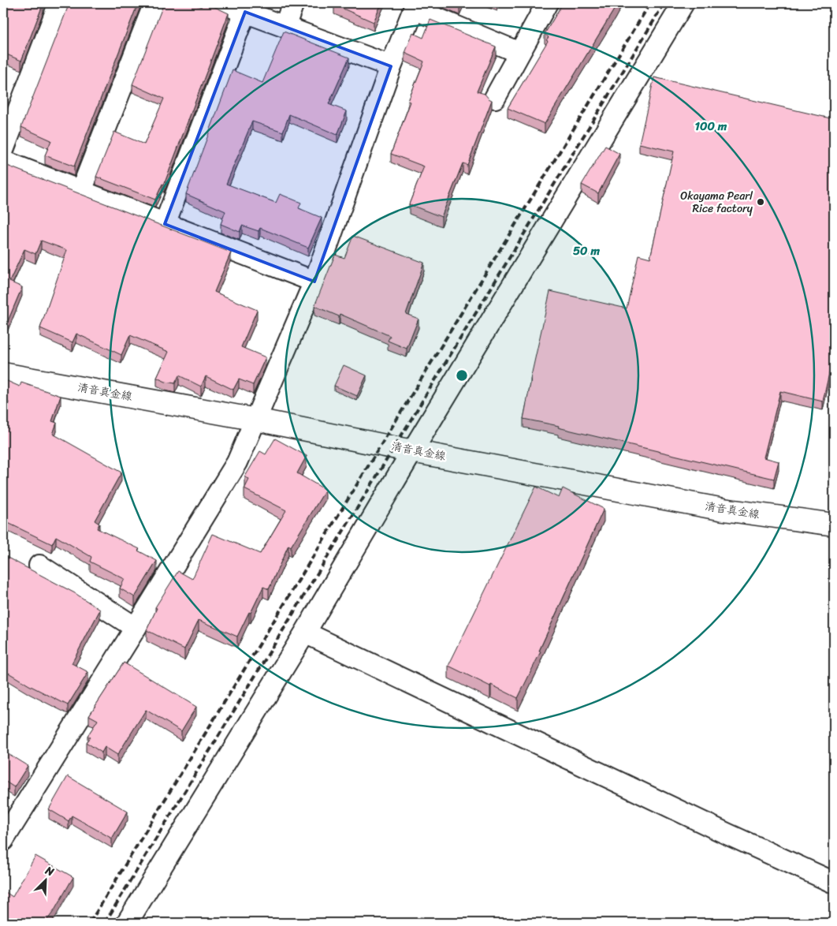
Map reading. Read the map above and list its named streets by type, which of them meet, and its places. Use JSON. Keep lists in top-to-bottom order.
{
  "streets": {
    "main road": ["清音真金線"]
  },
  "places": ["Okayama Pearl Rice factory"],
  "north": "top right",
  "rings": ["100 m", "50 m"]
}
